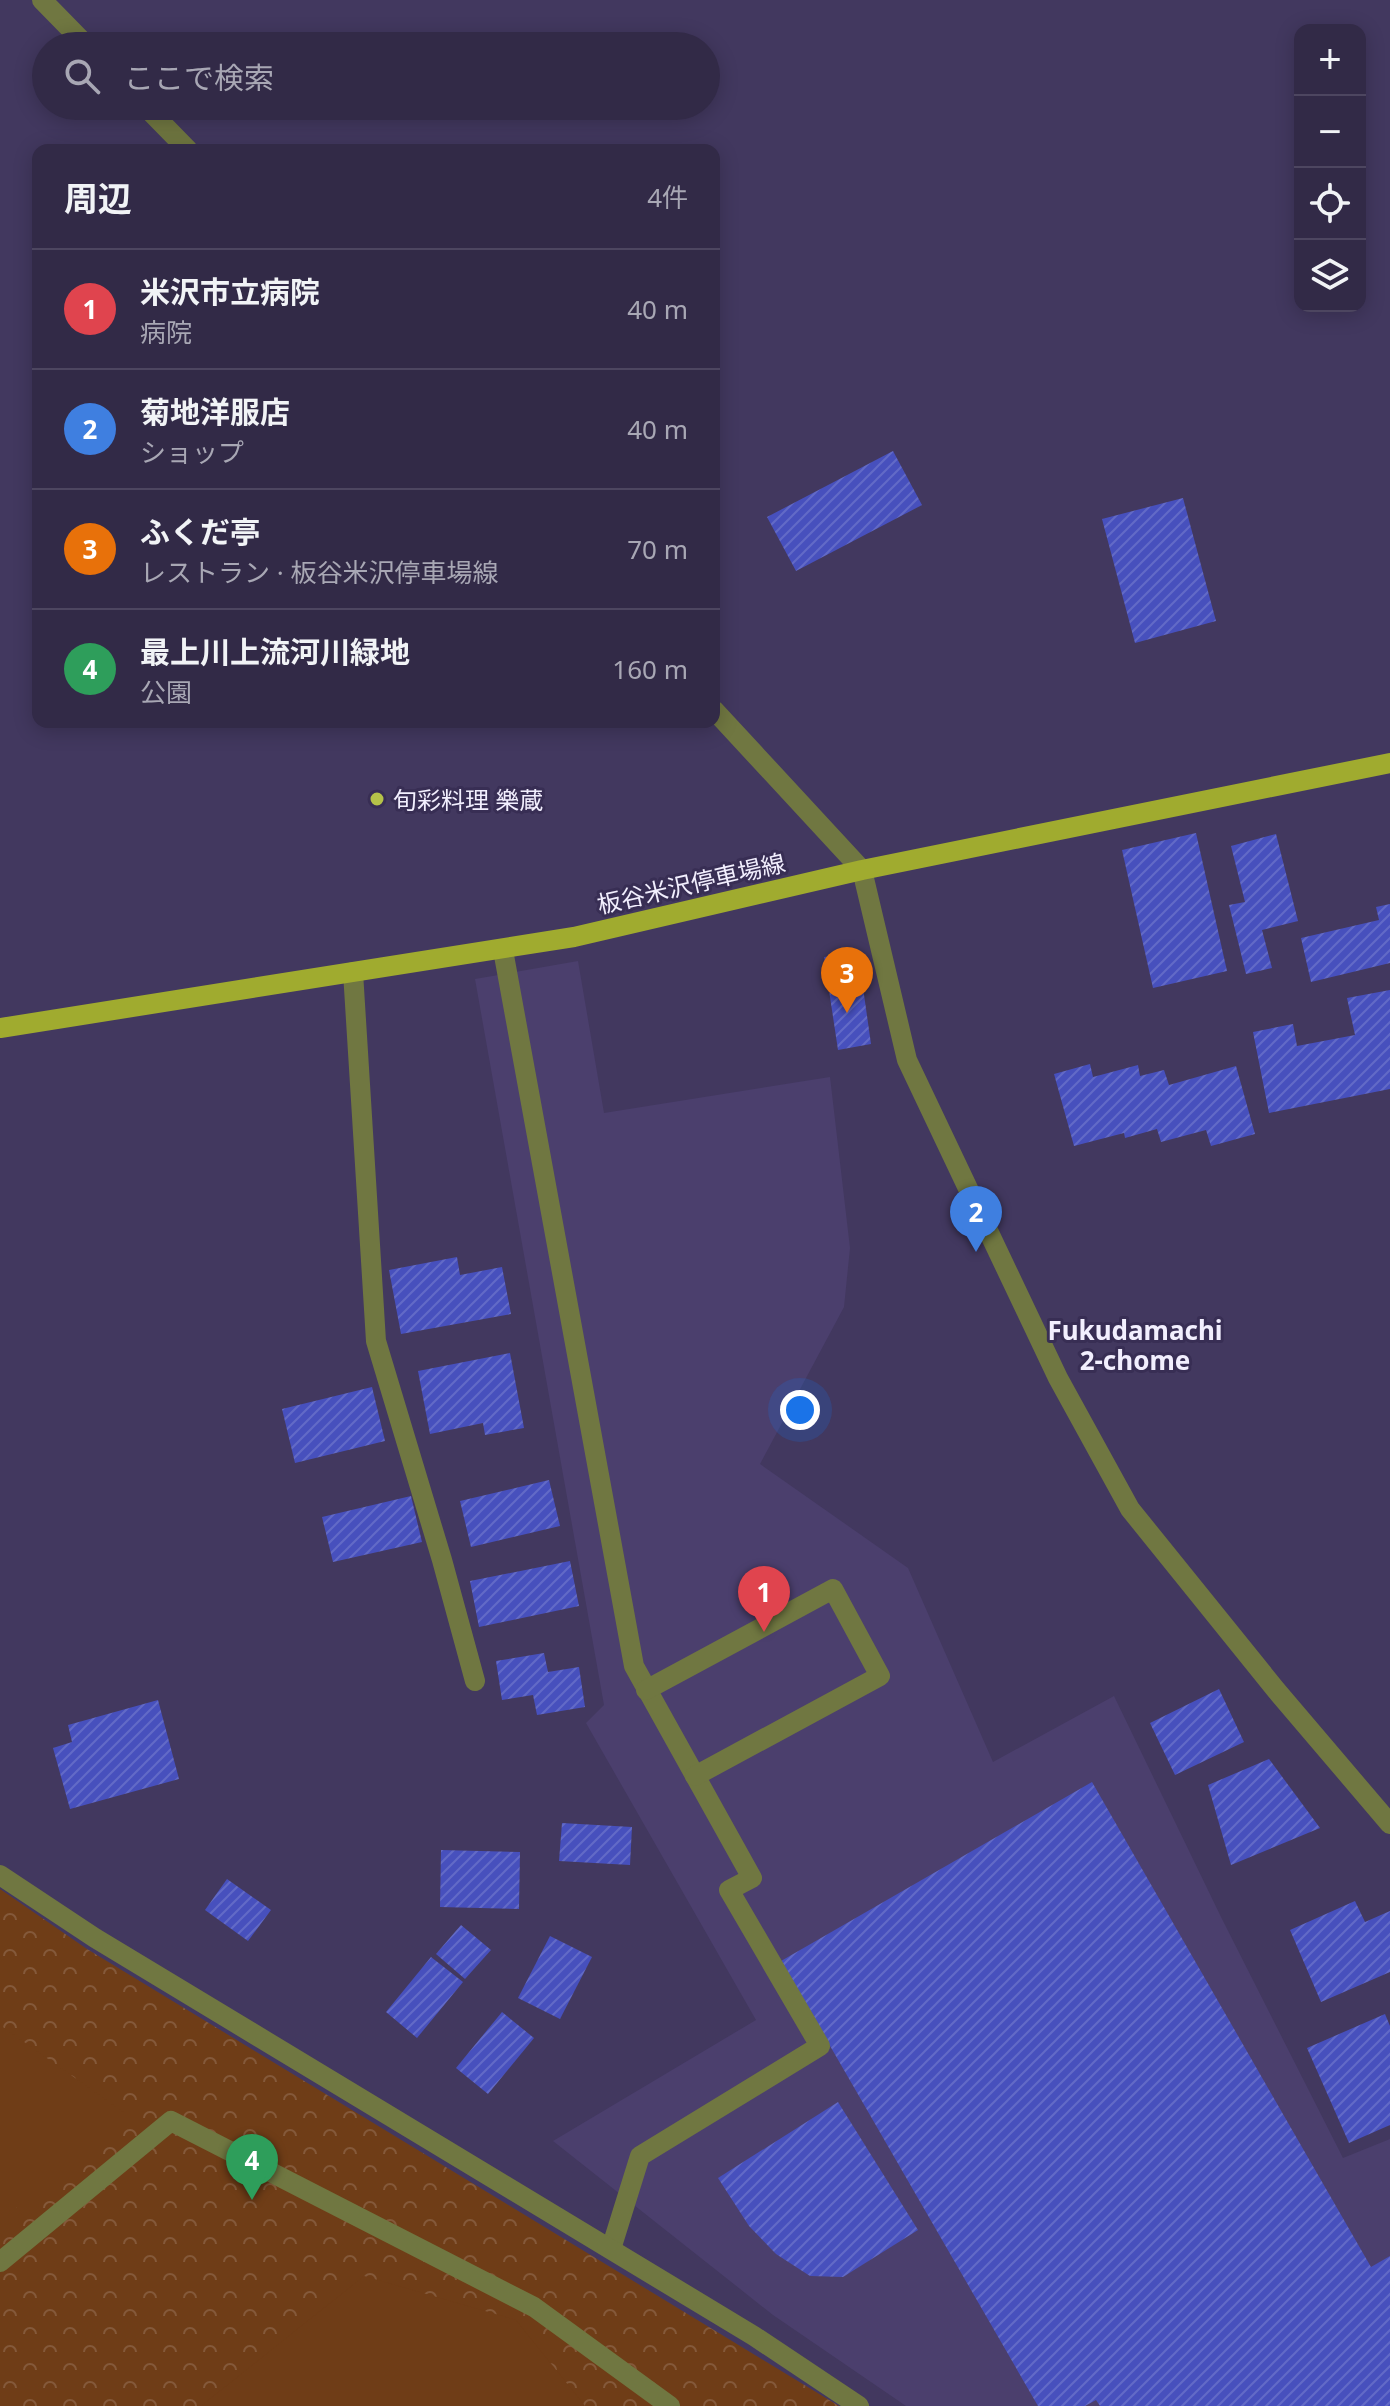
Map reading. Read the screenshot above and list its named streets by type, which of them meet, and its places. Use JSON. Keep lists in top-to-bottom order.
{
  "streets": {
    "main road": ["板谷米沢停車場線"]
  },
  "districts": ["Fukudamachi 2-chome"],
  "places": ["旬彩料理 樂蔵"],
  "page": {
    "map_buttons": ["+", "−"],
    "search": "ここで検索",
    "heading": ["周辺", "4件"],
    "list": [
      {
        "mark": "1",
        "name": "米沢市立病院",
        "note": "病院",
        "value": "40 m"
      },
      {
        "mark": "2",
        "name": "菊地洋服店",
        "note": "ショップ",
        "value": "40 m"
      },
      {
        "mark": "3",
        "name": "ふくだ亭",
        "note": "レストラン · 板谷米沢停車場線",
        "value": "70 m"
      },
      {
        "mark": "4",
        "name": "最上川上流河川緑地",
        "note": "公園",
        "value": "160 m"
      }
    ],
    "pins": [
      "3",
      "2",
      "1",
      "4"
    ]
  }
}
